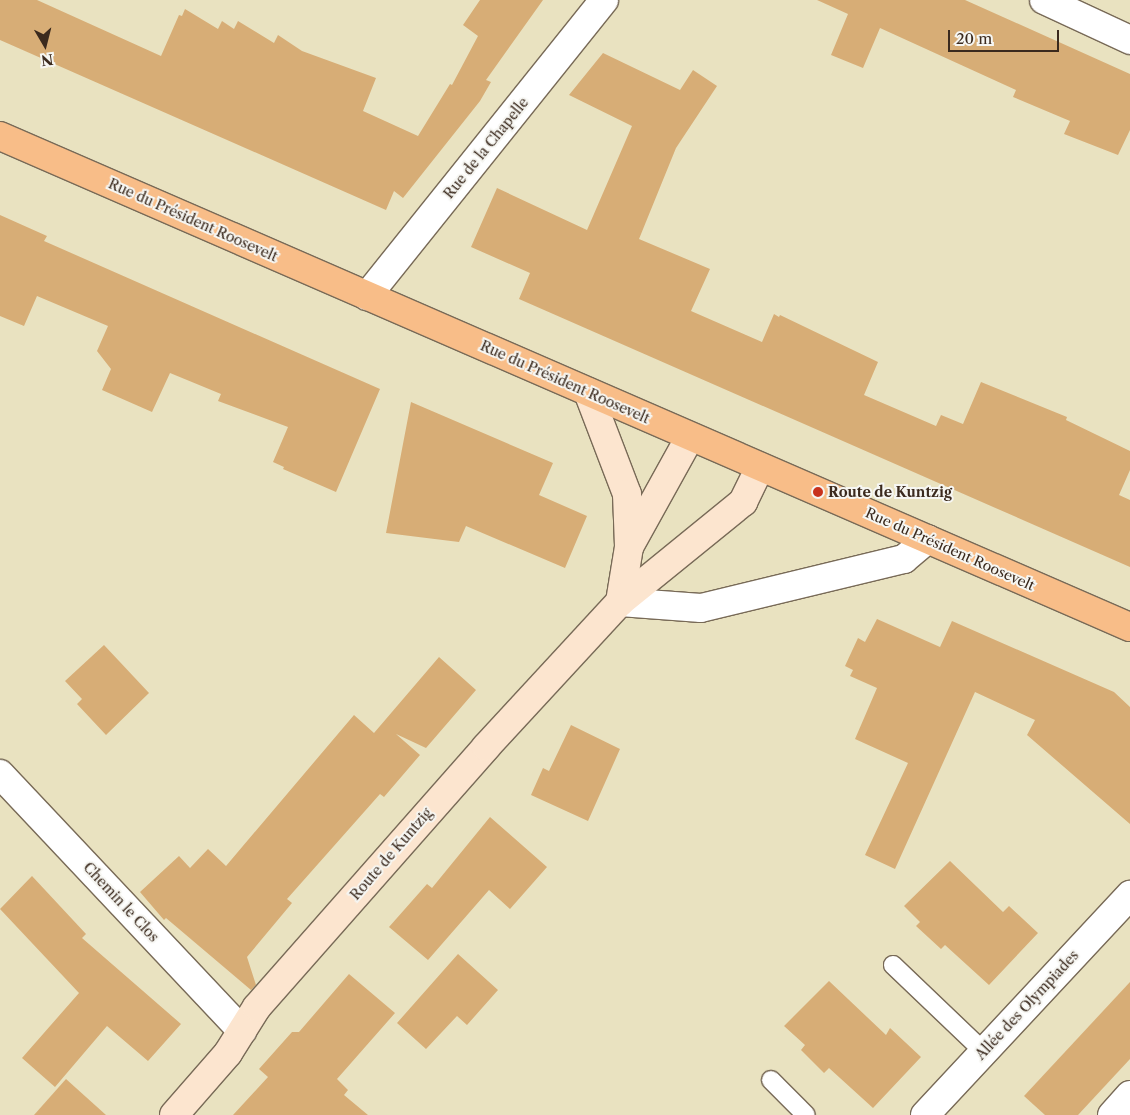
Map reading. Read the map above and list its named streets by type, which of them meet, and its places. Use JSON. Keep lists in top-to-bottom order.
{
  "streets": {
    "main road": ["Rue du Président Roosevelt"],
    "street": [
      "Rue de la Chapelle",
      "Route de Kuntzig",
      "Chemin le Clos",
      "Allée des Olympiades"
    ]
  },
  "crossings": [
    ["Rue de la Chapelle", "Rue du Président Roosevelt"],
    ["Rue du Président Roosevelt", "Route de Kuntzig"],
    ["Route de Kuntzig", "Chemin le Clos"]
  ],
  "places": ["Route de Kuntzig"],
  "scale_bar": "20 m",
  "north": "bottom"
}
